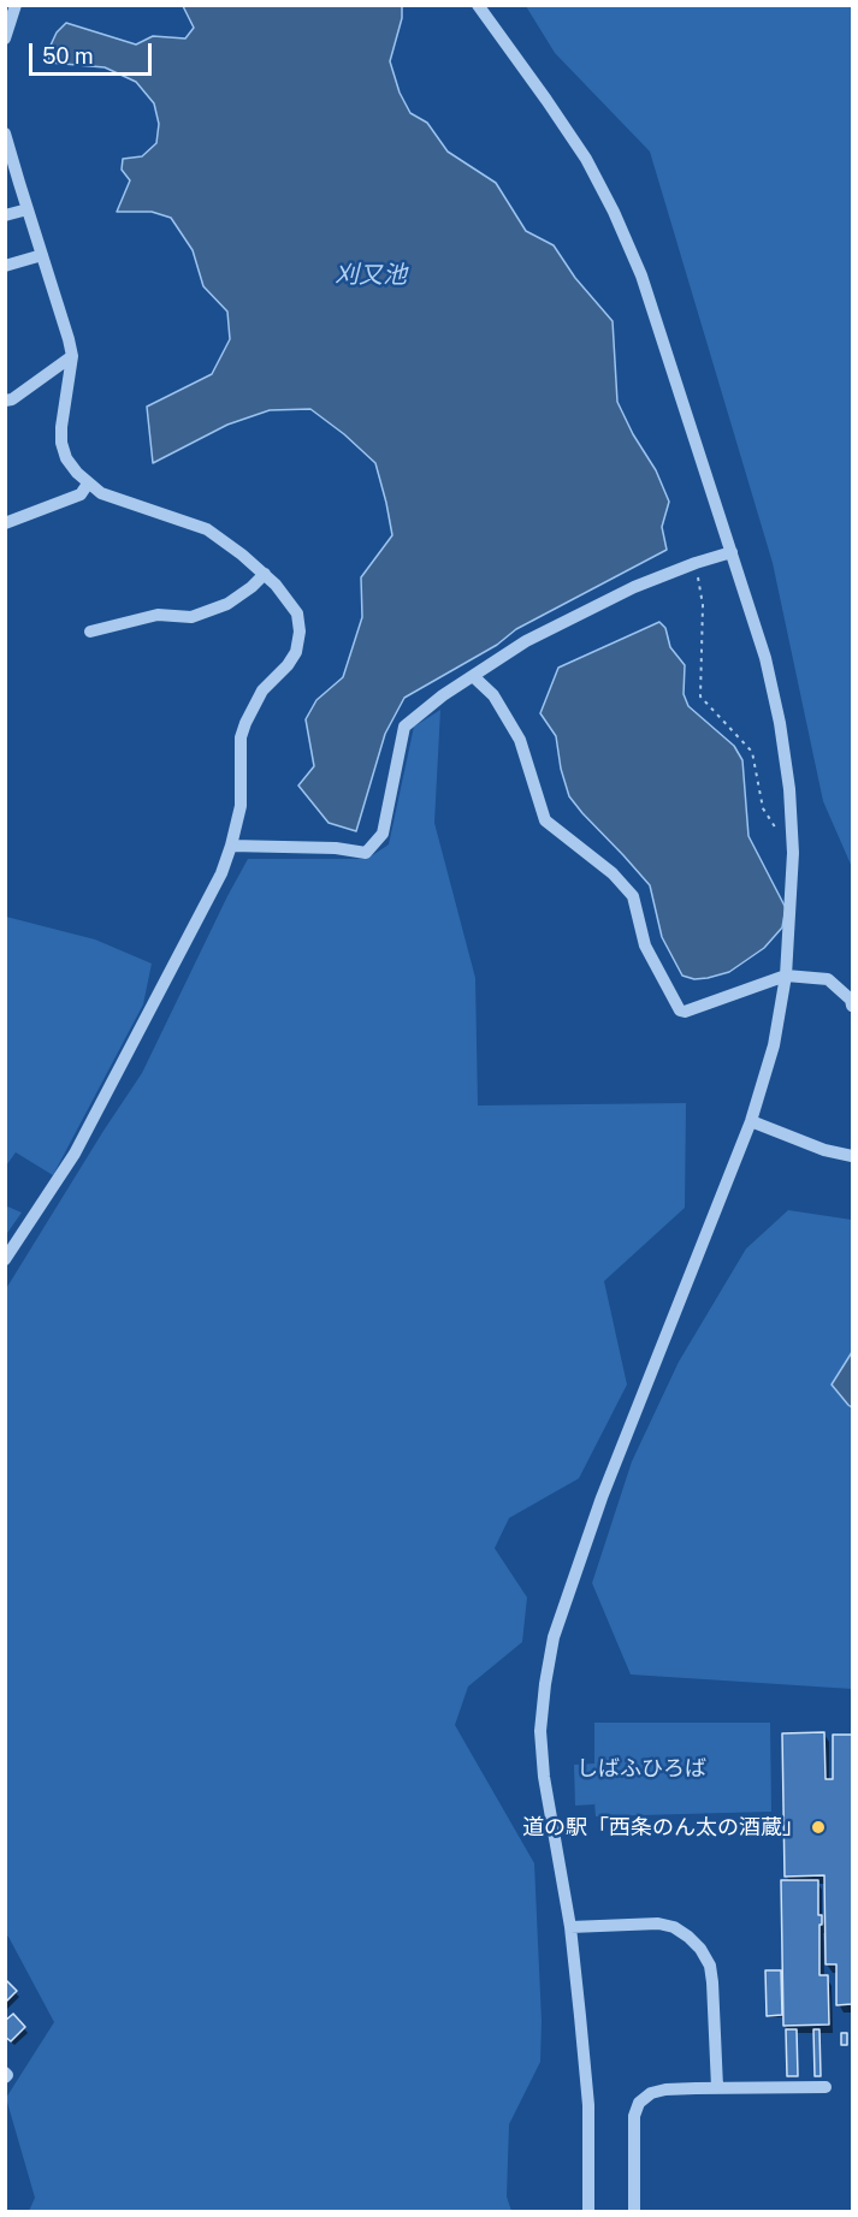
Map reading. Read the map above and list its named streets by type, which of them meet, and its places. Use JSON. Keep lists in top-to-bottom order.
{
  "water": ["刈又池"],
  "parks": ["しばふひろば"],
  "places": ["道の駅「西条のん太の酒蔵」"],
  "scale_bar": "50 m"
}
